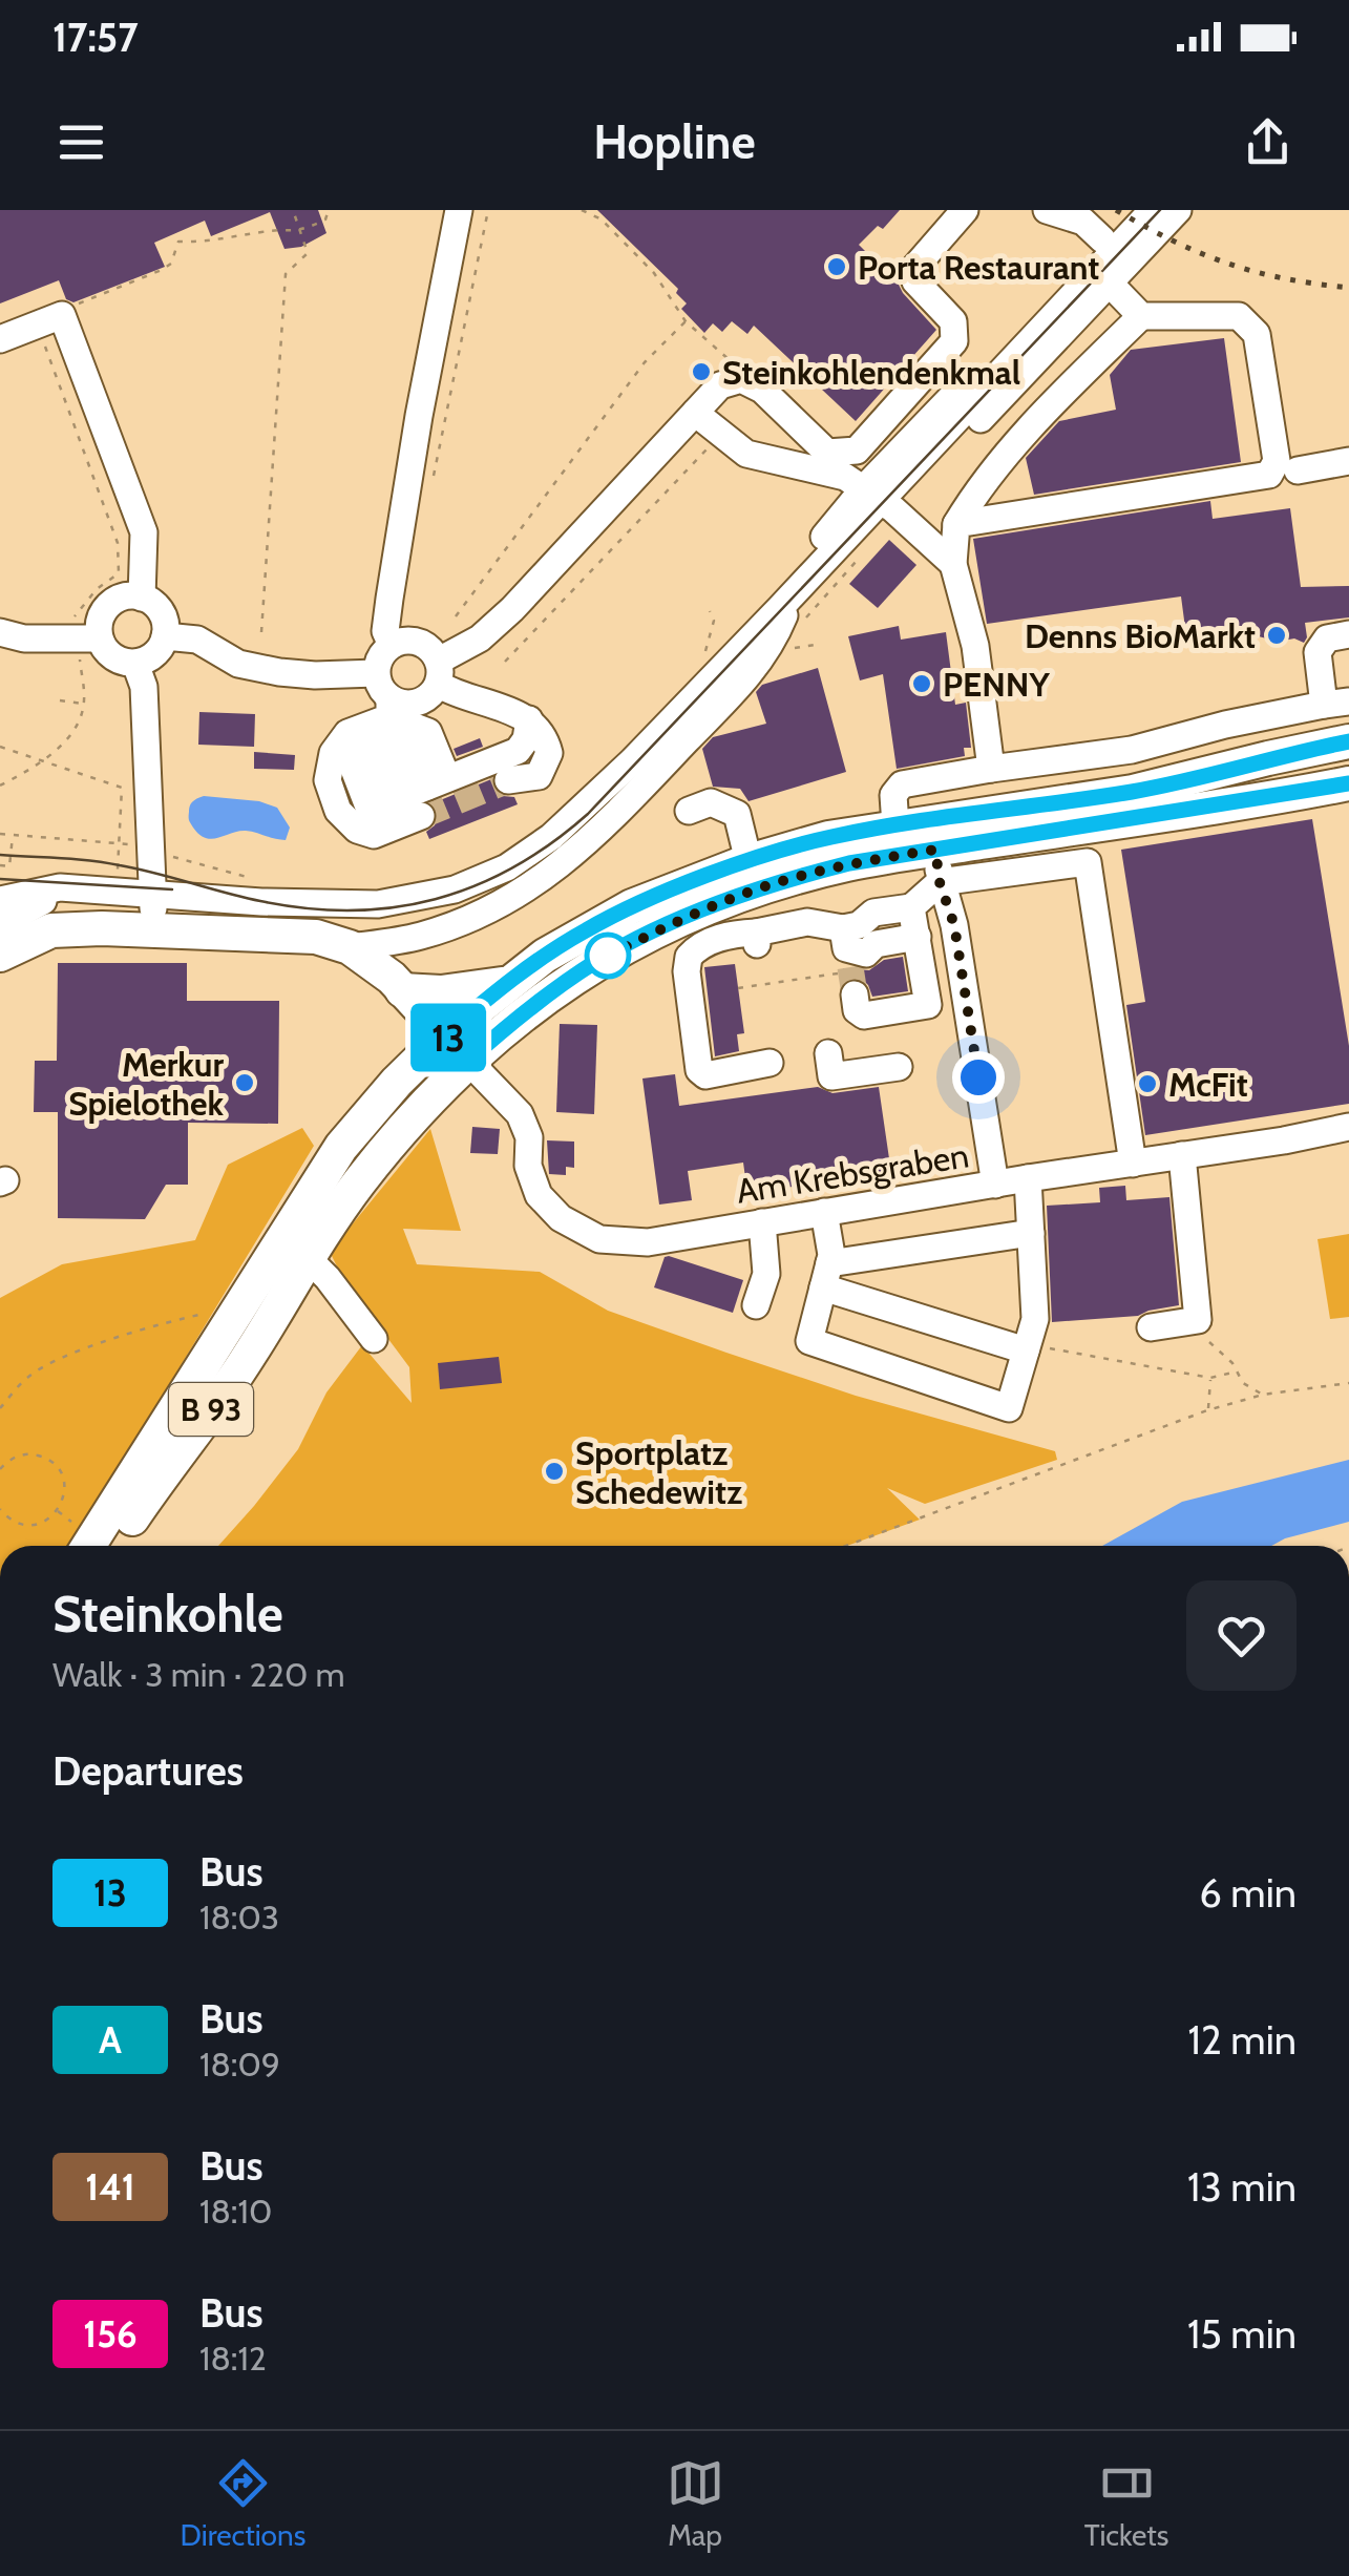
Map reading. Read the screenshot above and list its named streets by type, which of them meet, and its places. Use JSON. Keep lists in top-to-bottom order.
{
  "streets": {
    "main road": ["B 93"],
    "street": ["Am Krebsgraben"]
  },
  "crossings": [
    ["Am Krebsgraben", "B 93"]
  ],
  "places": [
    "Porta Restaurant",
    "Steinkohlendenkmal",
    "Denns BioMarkt",
    "PENNY",
    "Merkur Spielothek",
    "McFit",
    "Sportplatz Schedewitz"
  ],
  "lines": ["bus line 13"],
  "page": {
    "status": "17:57",
    "header": "Hopline",
    "on_map": "13",
    "heading": [
      ["Steinkohle", "Walk · 3 min · 220 m"],
      "Departures"
    ],
    "list": [
      {
        "mark": "13",
        "name": "Bus",
        "note": "18:03",
        "value": "6 min"
      },
      {
        "mark": "A",
        "name": "Bus",
        "note": "18:09",
        "value": "12 min"
      },
      {
        "mark": "141",
        "name": "Bus",
        "note": "18:10",
        "value": "13 min"
      },
      {
        "mark": "156",
        "name": "Bus",
        "note": "18:12",
        "value": "15 min"
      }
    ],
    "tabs": ["Directions", "Map", "Tickets"]
  }
}
